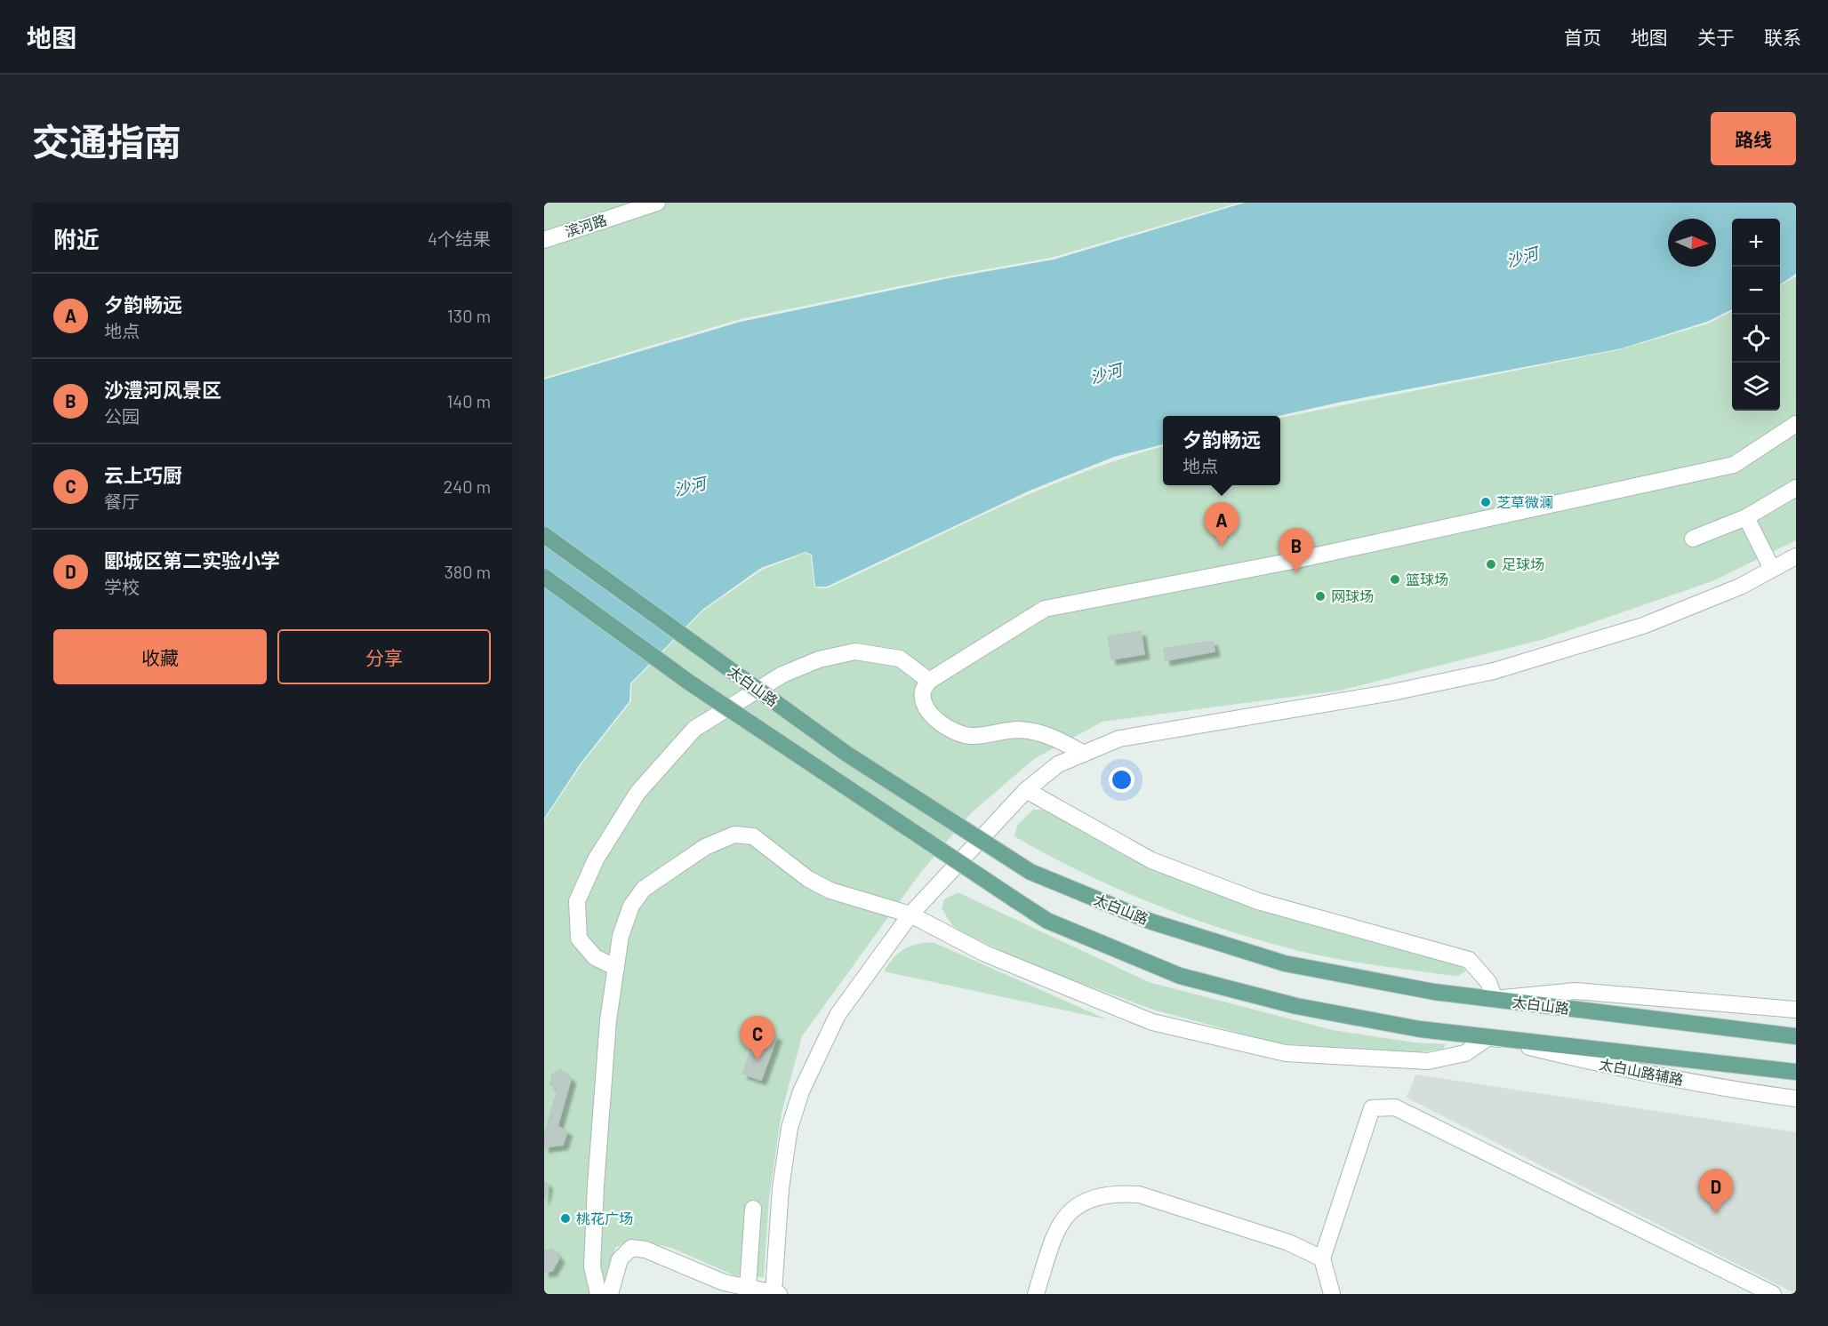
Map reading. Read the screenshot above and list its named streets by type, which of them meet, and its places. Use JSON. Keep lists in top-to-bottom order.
{
  "streets": {
    "main road": ["太白山路"],
    "street": ["滨河路", "太白山路辅路"]
  },
  "water": ["沙河"],
  "places": [
    "芝草微澜",
    "足球场",
    "篮球场",
    "网球场",
    "桃花广场"
  ],
  "north": "right",
  "page": {
    "header": "地图",
    "nav": [
      "首页",
      "地图",
      "关于",
      "联系"
    ],
    "title": "交通指南",
    "buttons": [
      "路线",
      ["收藏", "分享"]
    ],
    "heading": ["附近", "4个结果"],
    "map_buttons": ["+", "−"],
    "list": [
      {
        "mark": "A",
        "name": "夕韵畅远",
        "note": "地点",
        "value": "130 m"
      },
      {
        "mark": "B",
        "name": "沙澧河风景区",
        "note": "公园",
        "value": "140 m"
      },
      {
        "mark": "C",
        "name": "云上巧厨",
        "note": "餐厅",
        "value": "240 m"
      },
      {
        "mark": "D",
        "name": "郾城区第二实验小学",
        "note": "学校",
        "value": "380 m"
      }
    ],
    "popup": ["夕韵畅远", "地点"],
    "pins": [
      "A",
      "B",
      "C",
      "D"
    ]
  }
}
